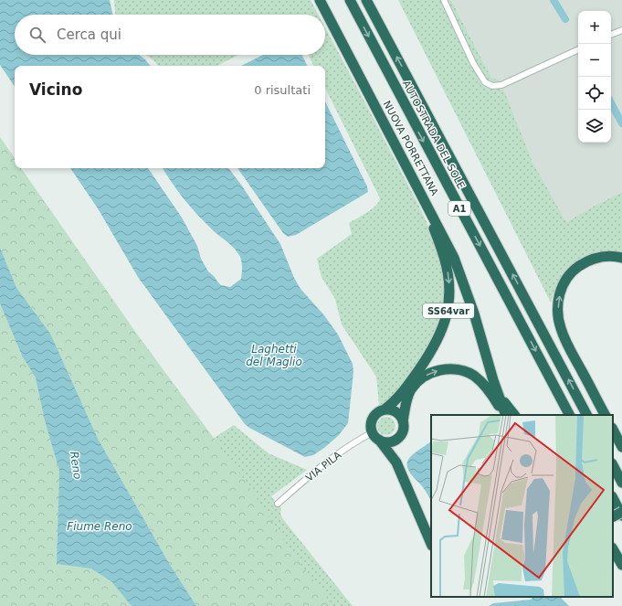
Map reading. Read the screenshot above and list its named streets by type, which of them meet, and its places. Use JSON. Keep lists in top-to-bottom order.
{
  "streets": {
    "highway": [
      "AUTOSTRADA DEL SOLE",
      "NUOVA PORRETTANA",
      "A1",
      "SS64var"
    ],
    "street": ["VIA PILA"]
  },
  "crossings": [
    ["NUOVA PORRETTANA", "SS64var"],
    ["SS64var", "VIA PILA"]
  ],
  "water": ["Laghetti del Maglio", "Reno", "Fiume Reno"],
  "page": {
    "map_buttons": ["+", "−"],
    "search": "Cerca qui",
    "heading": ["Vicino", "0 risultati"]
  }
}
